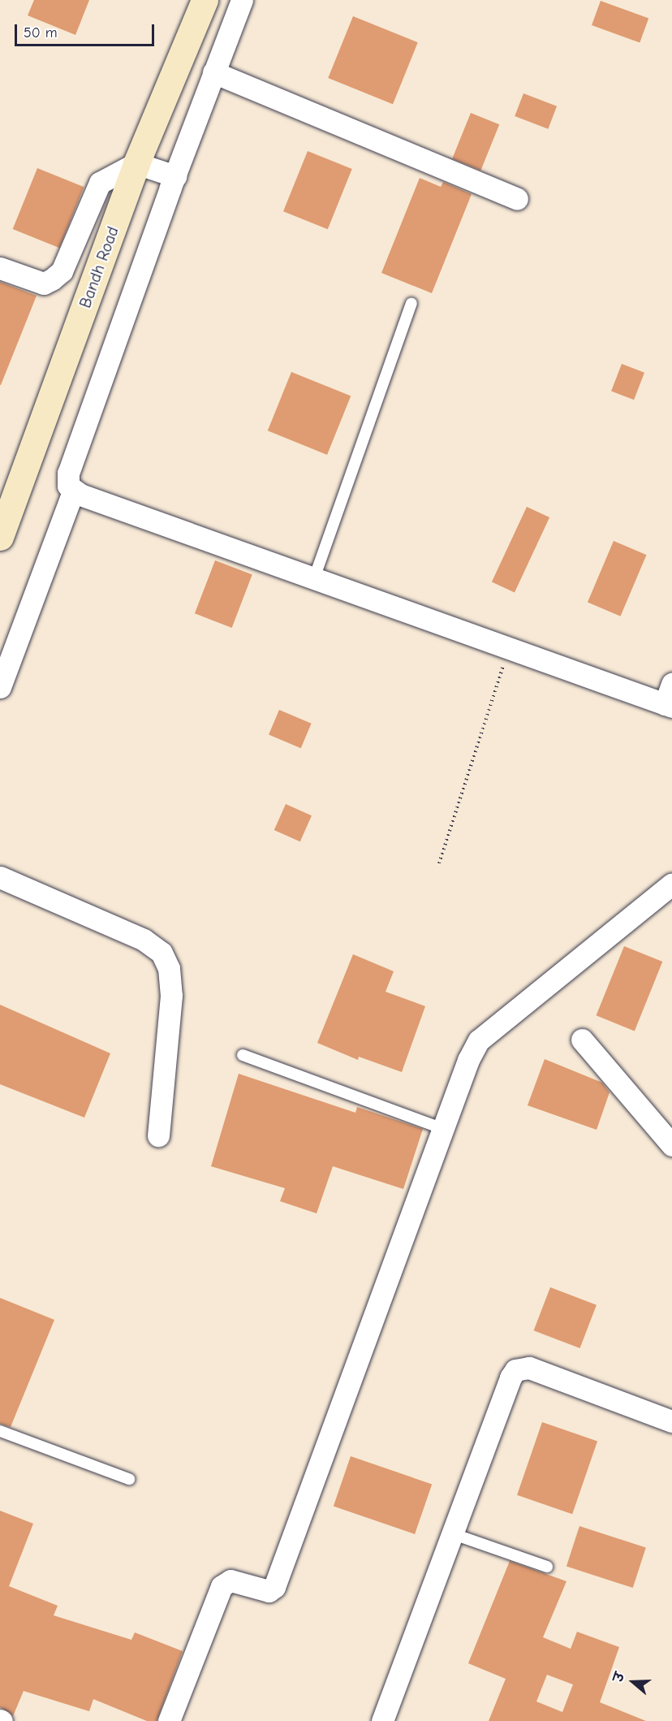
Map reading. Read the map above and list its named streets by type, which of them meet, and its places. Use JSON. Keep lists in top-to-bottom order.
{
  "streets": {
    "street": ["Bandh Road"]
  },
  "scale_bar": "50 m",
  "north": "left"
}
